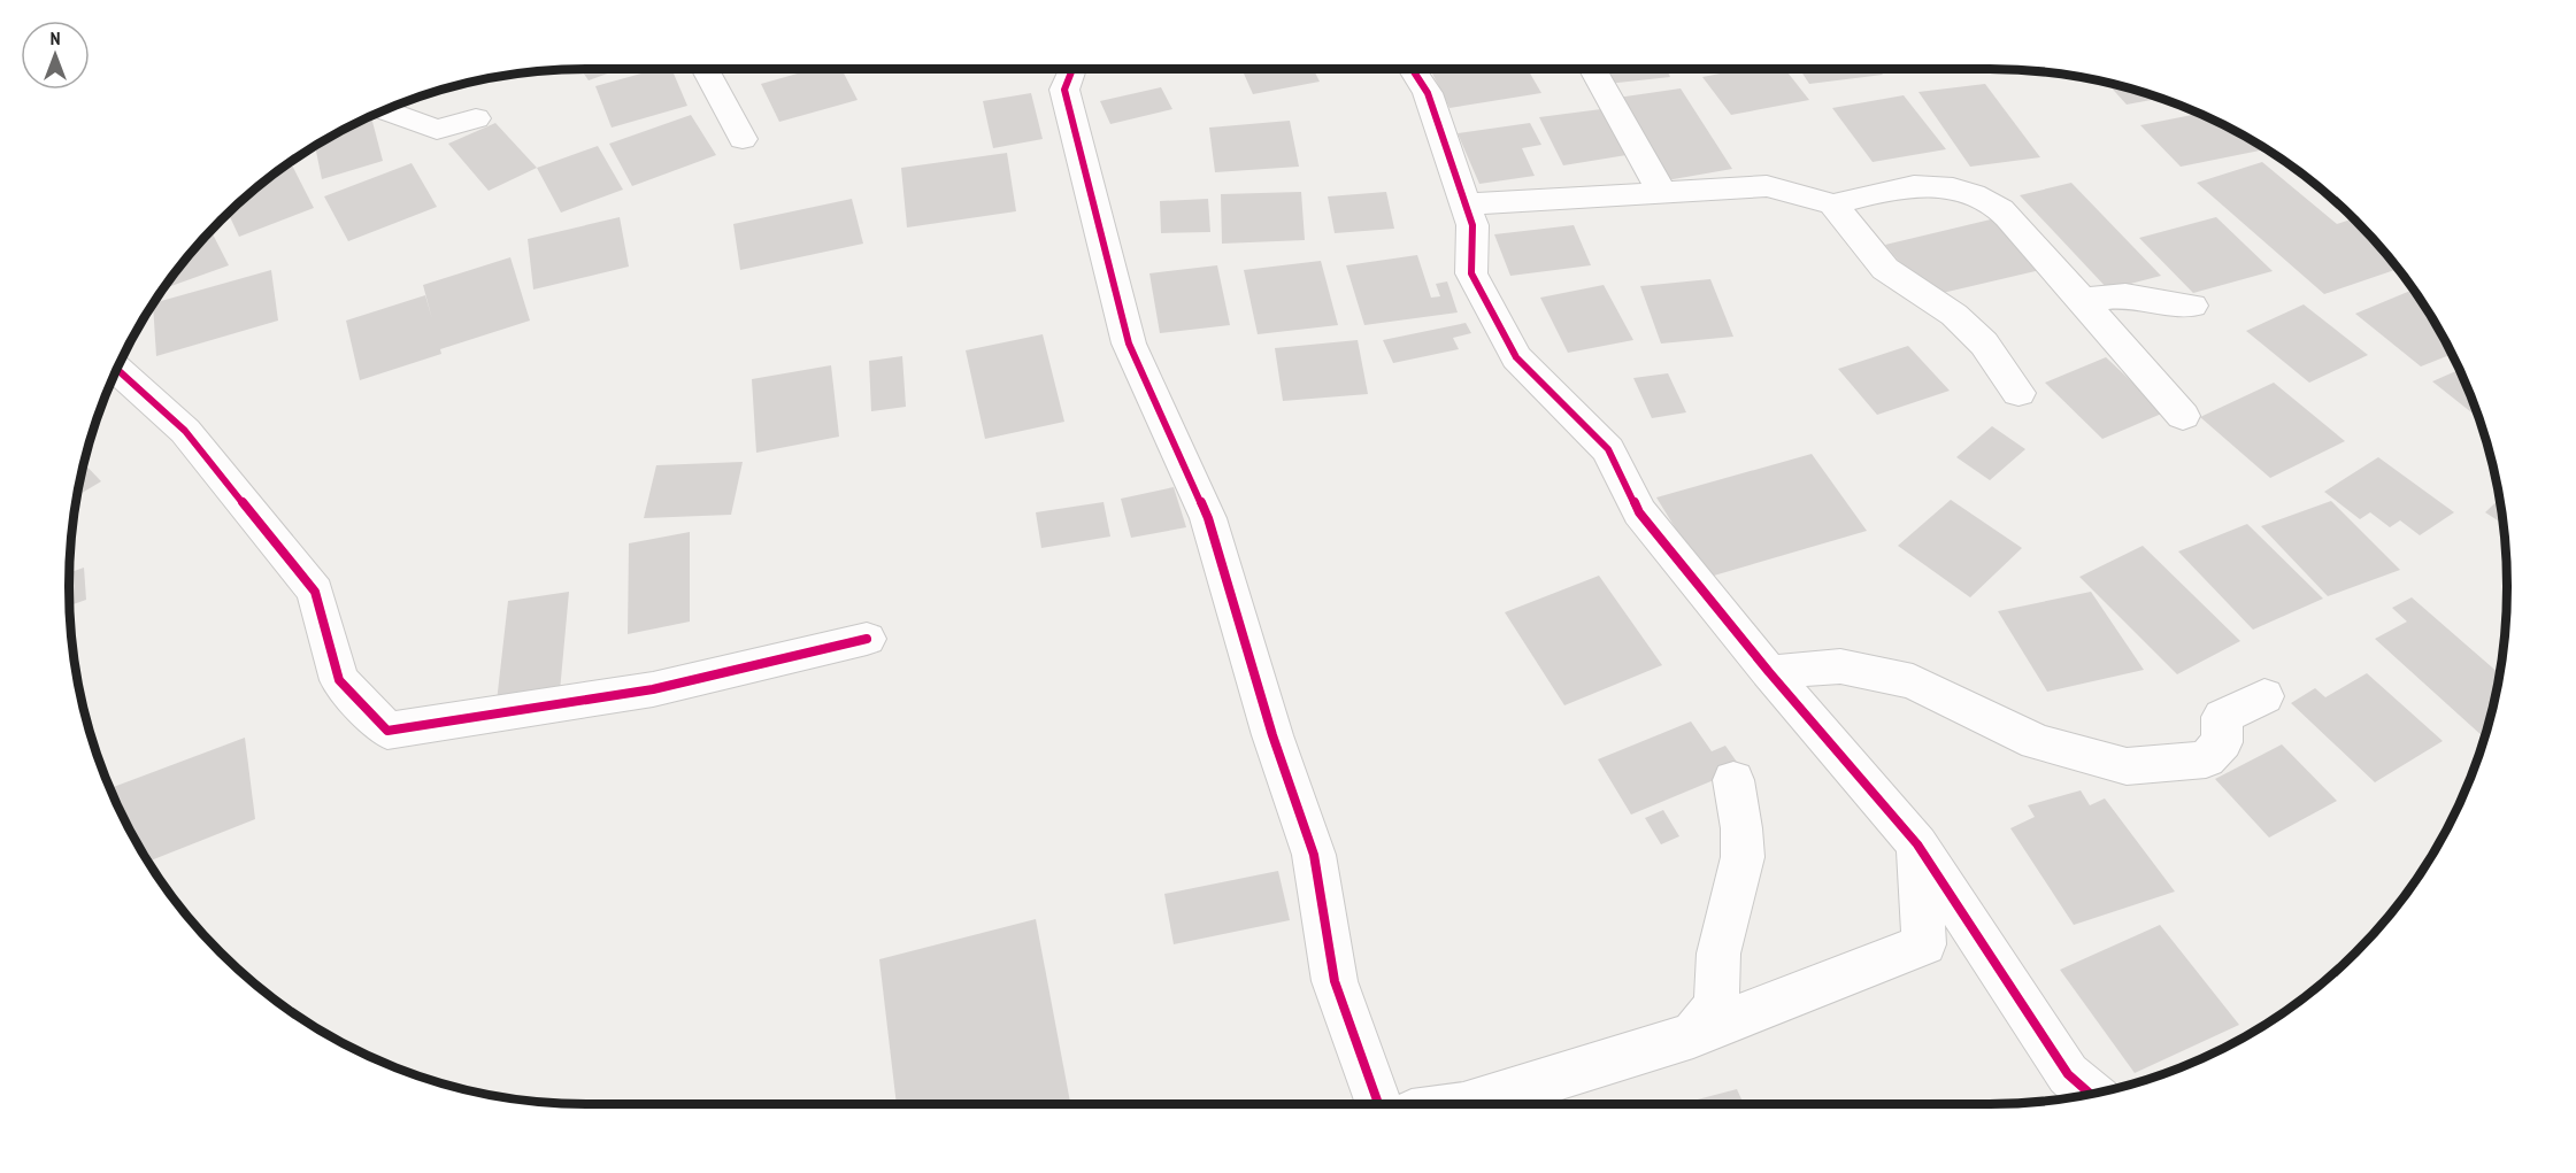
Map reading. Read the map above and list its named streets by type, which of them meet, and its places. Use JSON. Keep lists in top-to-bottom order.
{
  "north": "top"
}
